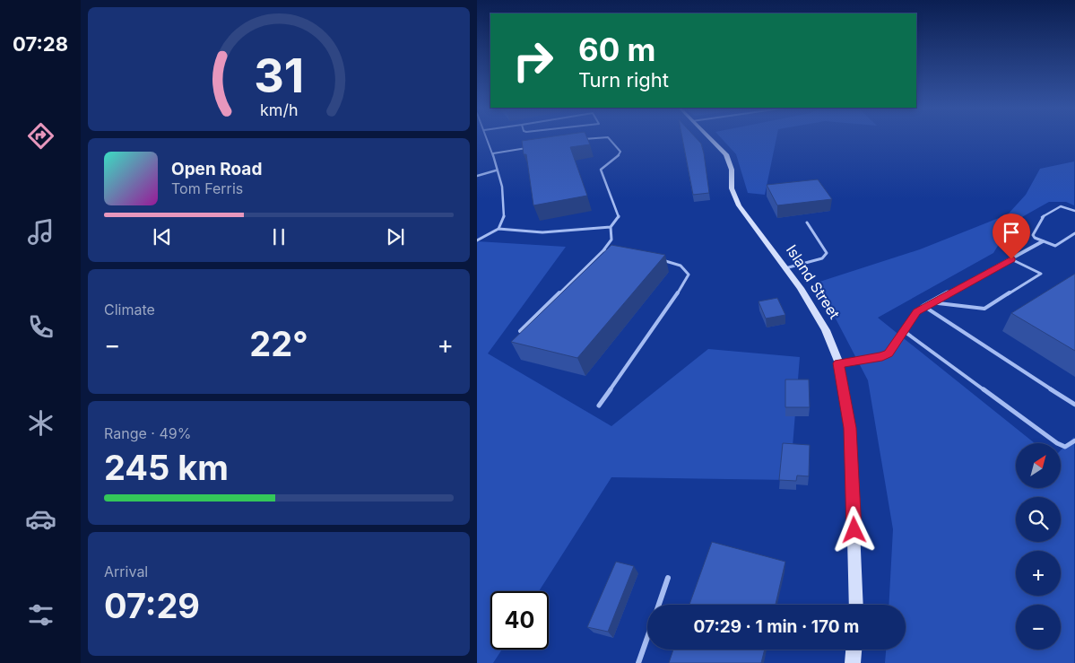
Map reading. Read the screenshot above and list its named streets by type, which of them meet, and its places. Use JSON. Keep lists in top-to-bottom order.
{
  "streets": {
    "street": ["Island Street"]
  },
  "north": "top right",
  "page": {
    "tabs": "07:28",
    "turn": ["60 m", "Turn right"],
    "song": ["Open Road", "Tom Ferris"],
    "tile": [
      "Climate",
      ["Range · 49%", "245 km"],
      ["Arrival", "07:29"]
    ],
    "heat": ["−", "22°", "+"],
    "map_buttons": ["+", "−"],
    "limit": "40",
    "trip": "07:29 · 1 min · 170 m",
    "gauge": ["31", "km/h"]
  }
}
